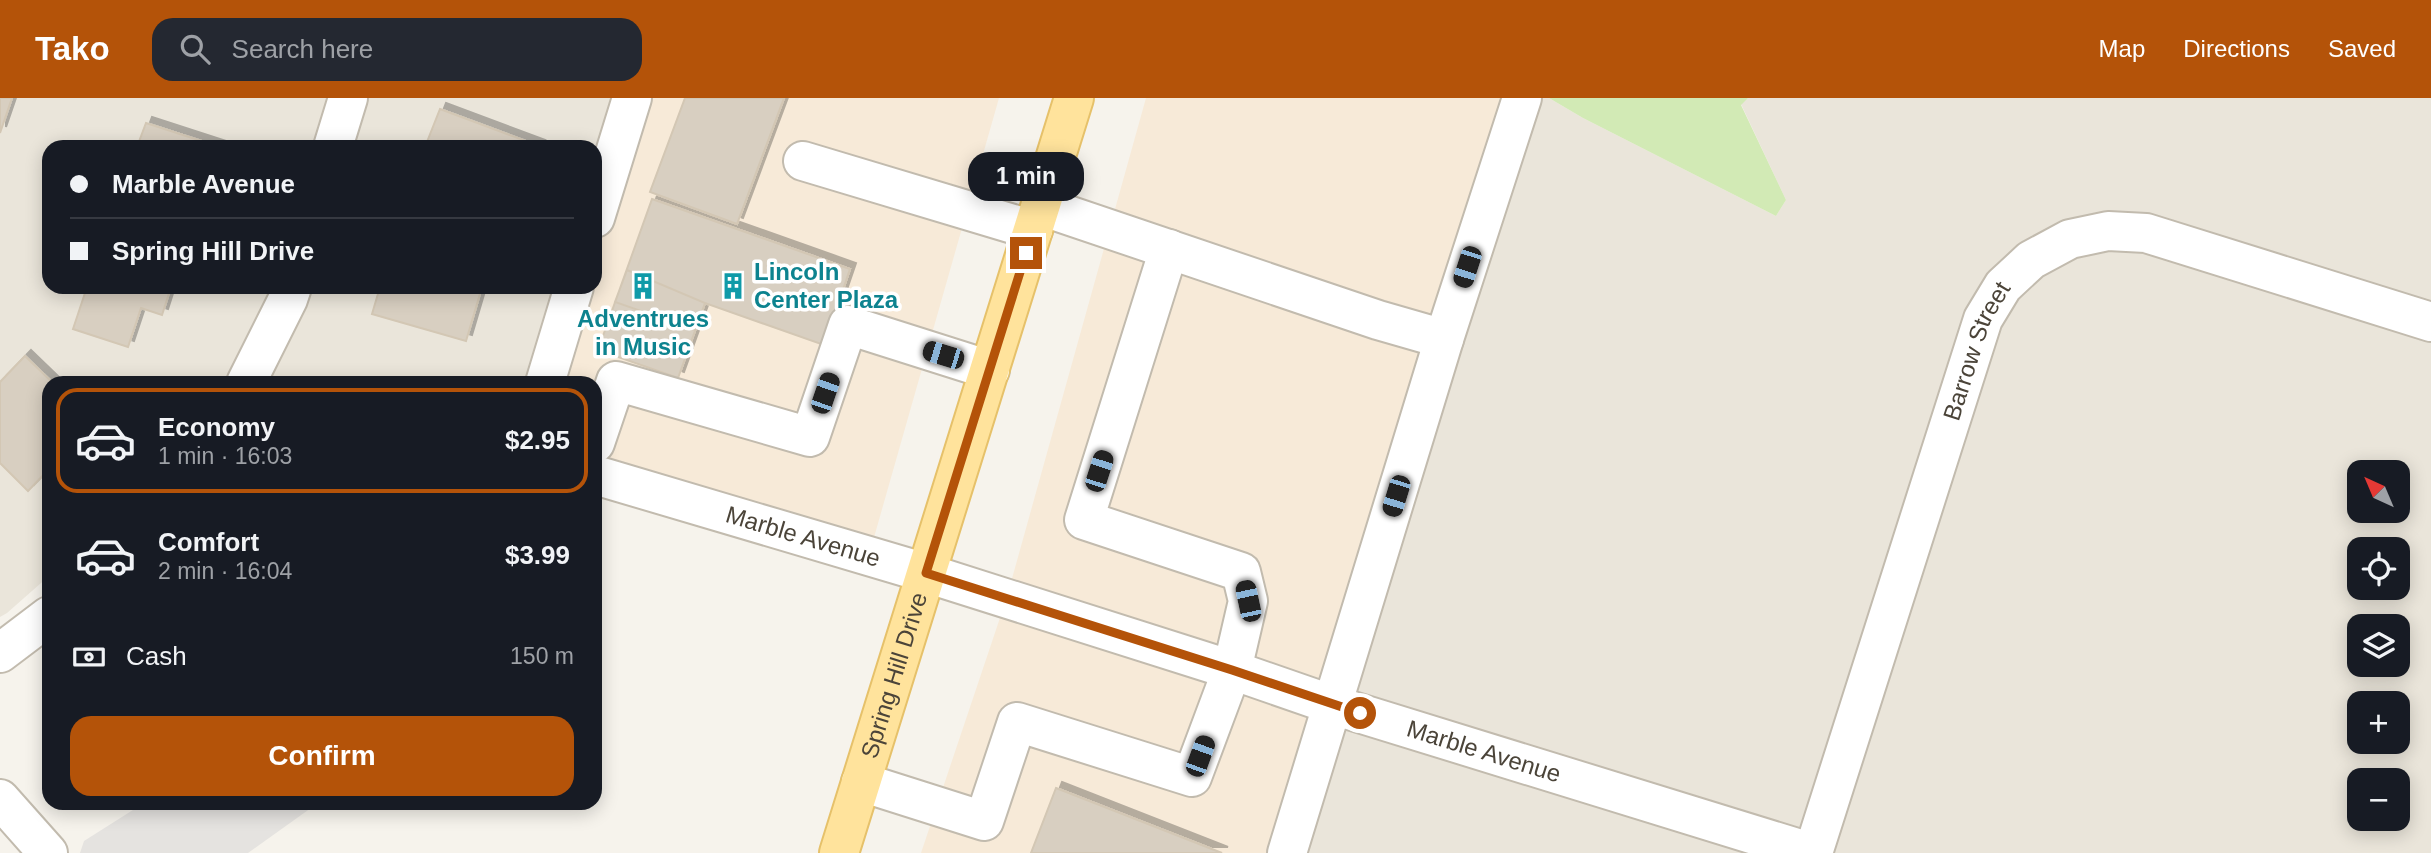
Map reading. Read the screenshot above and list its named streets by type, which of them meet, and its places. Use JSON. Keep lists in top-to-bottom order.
{
  "streets": {
    "main road": ["Spring Hill Drive"],
    "street": ["Barrow Street", "Marble Avenue"]
  },
  "crossings": [
    ["Barrow Street", "Marble Avenue"],
    ["Marble Avenue", "Spring Hill Drive"]
  ],
  "places": {
    "building": ["Adventrues in Music", "Lincoln Center Plaza"]
  },
  "north": "top left",
  "page": {
    "header": "Tako",
    "search": "Search here",
    "nav": ["Map", "Directions", "Saved"],
    "banner": ["Marble Avenue", "Spring Hill Drive"],
    "bubble": "1 min",
    "list": [
      {
        "name": "Economy",
        "note": "1 min · 16:03",
        "value": "$2.95"
      },
      {
        "name": "Comfort",
        "note": "2 min · 16:04",
        "value": "$3.99"
      }
    ],
    "map_buttons": ["+", "−"],
    "pay": ["Cash", "150 m"],
    "buttons": "Confirm"
  }
}
